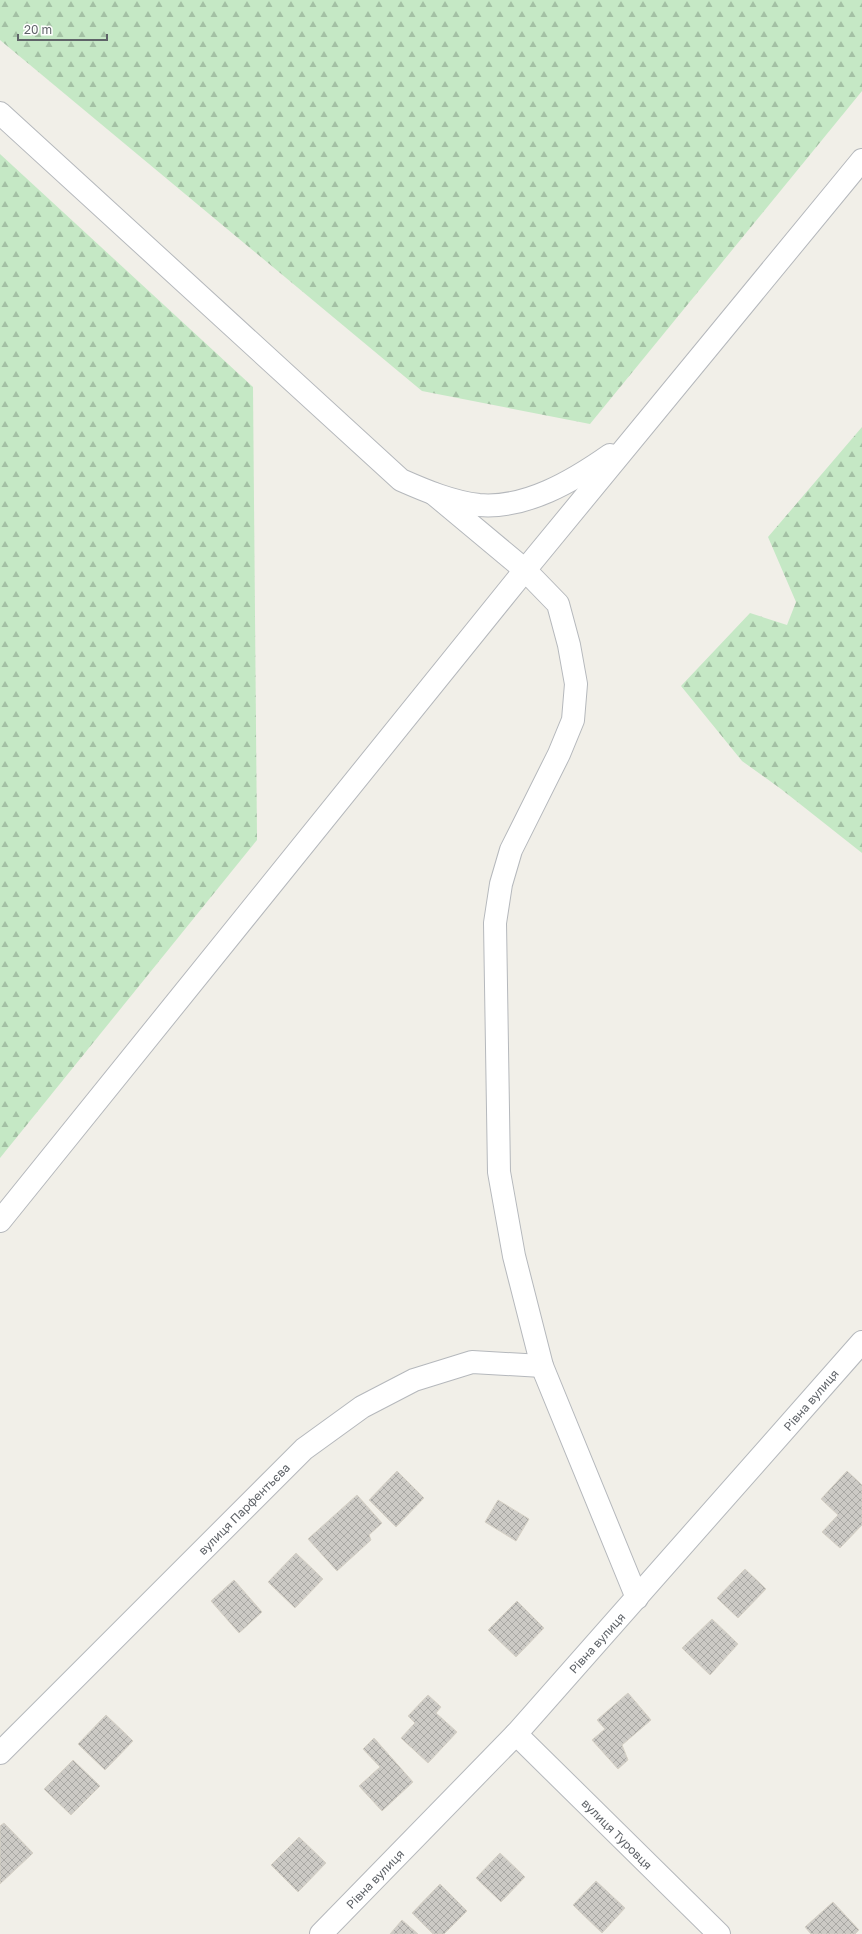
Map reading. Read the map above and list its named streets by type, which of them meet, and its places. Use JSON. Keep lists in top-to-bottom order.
{
  "streets": {
    "street": ["Рівна вулиця", "вулиця Парфентьєва", "вулиця Туровця"]
  },
  "crossings": [
    ["Рівна вулиця", "вулиця Туровця"]
  ],
  "scale_bar": "20 m"
}
